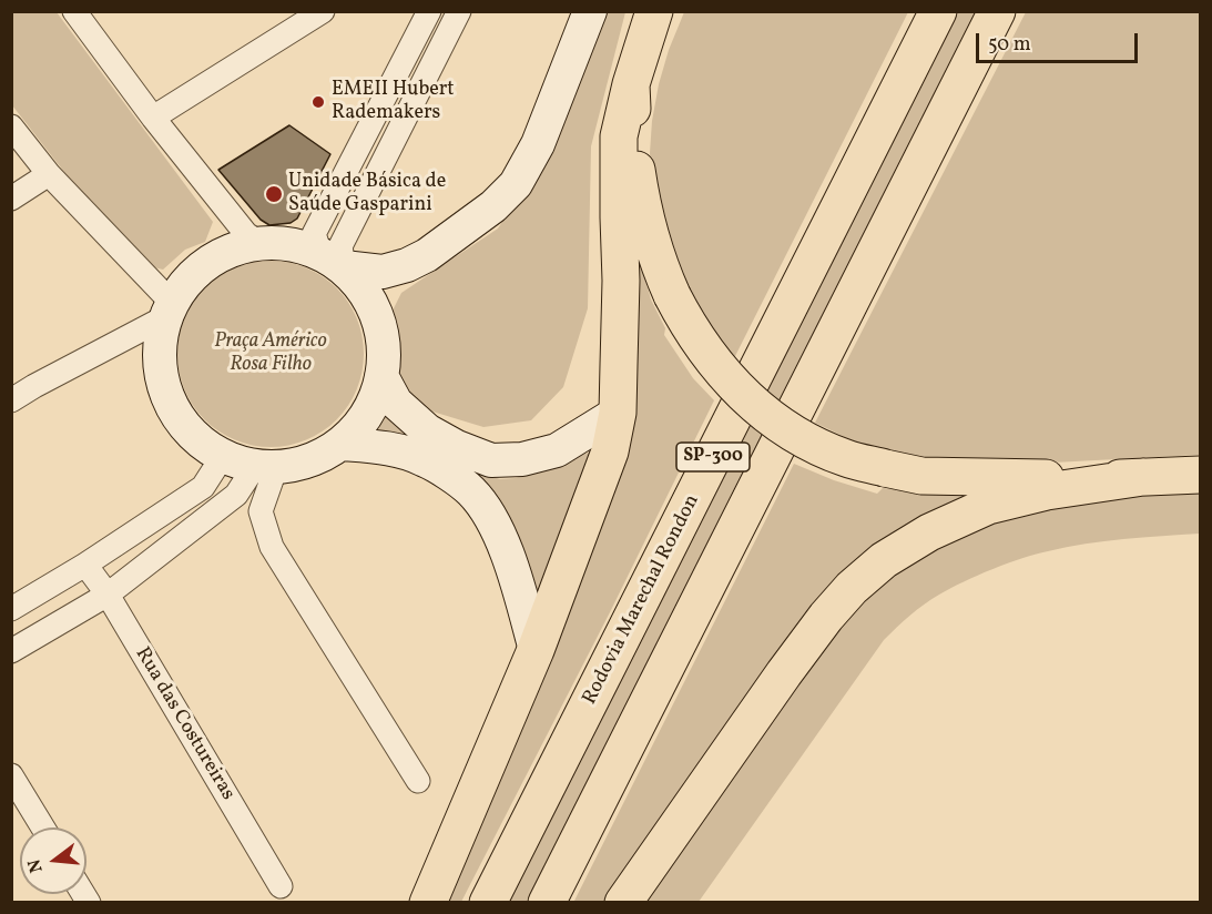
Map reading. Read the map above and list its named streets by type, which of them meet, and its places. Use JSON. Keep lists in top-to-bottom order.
{
  "streets": {
    "highway": ["SP-300", "Rodovia Marechal Rondon"],
    "street": ["Rua das Costureiras"]
  },
  "parks": ["Praça Américo Rosa Filho"],
  "places": ["EMEII Hubert Rademakers", "Unidade Básica de Saúde Gasparini"],
  "scale_bar": "50 m",
  "north": "left"
}
